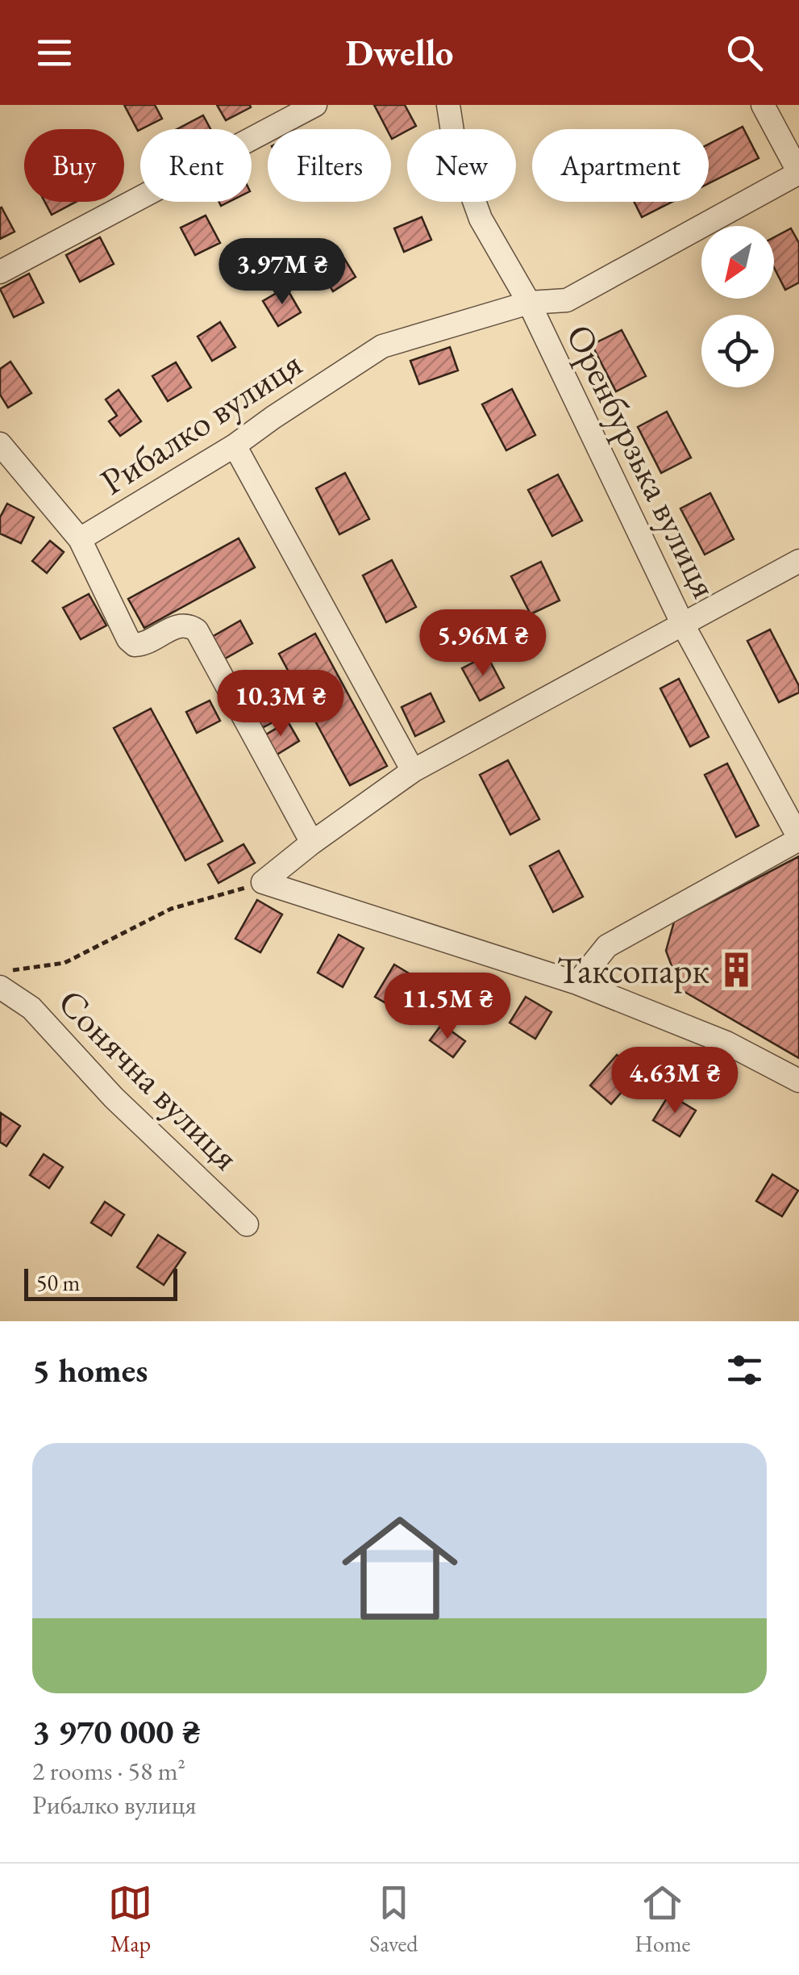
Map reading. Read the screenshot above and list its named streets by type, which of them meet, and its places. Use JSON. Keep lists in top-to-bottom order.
{
  "streets": {
    "street": ["Рибалко вулиця", "Оренбурзька вулиця", "Сонячна вулиця"]
  },
  "crossings": [
    ["Рибалко вулиця", "Оренбурзька вулиця"]
  ],
  "places": {
    "building": ["Таксопарк"]
  },
  "scale_bar": "50 m",
  "north": "bottom left",
  "page": {
    "header": "Dwello",
    "chip": [
      "Buy",
      "Rent",
      "Filters",
      "New",
      "Apartment"
    ],
    "price": [
      "3.97M ₴",
      "5.96M ₴",
      "10.3M ₴",
      "11.5M ₴",
      "4.63M ₴"
    ],
    "scale": "50 m",
    "heading": "5 homes",
    "list": [
      {
        "name": "3 970 000 ₴",
        "note": "2 rooms · 58 m² · Рибалко вулиця"
      }
    ],
    "tabs": ["Map", "Saved", "Home"]
  }
}
